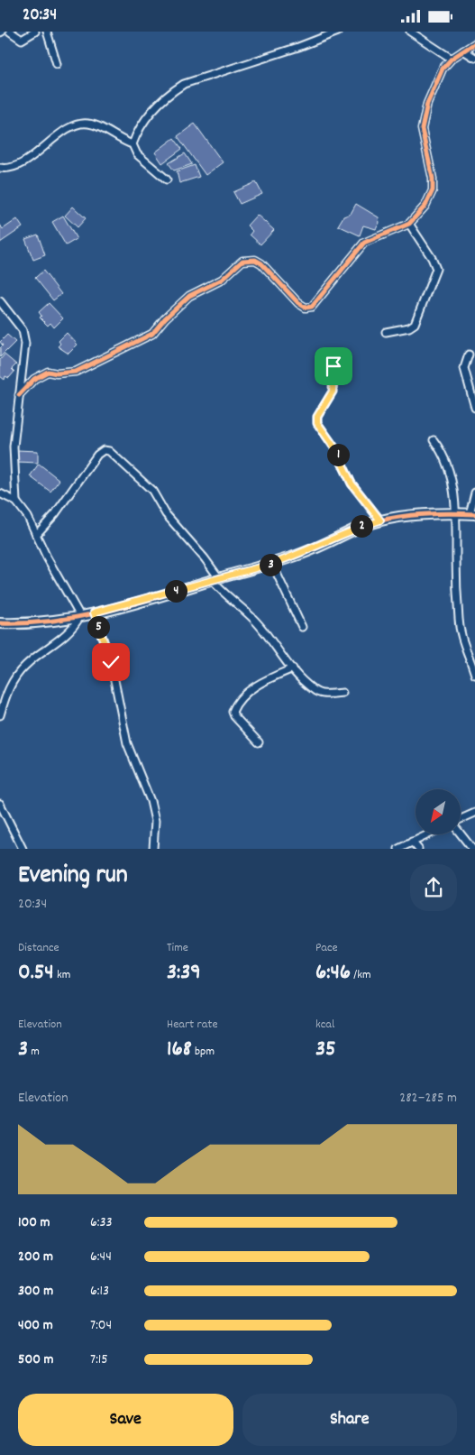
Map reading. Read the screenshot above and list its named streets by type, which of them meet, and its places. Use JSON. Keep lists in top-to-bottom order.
{
  "north": "bottom left",
  "page": {
    "status": "20:34",
    "pins": [
      "1",
      "2",
      "3",
      "4",
      "5"
    ],
    "heading": ["Evening run", "20:34"],
    "stats": [
      ["Distance", "0.54 km"],
      ["Time", "3:39"],
      ["Pace", "6:46 /km"],
      ["Elevation", "3 m"],
      ["Heart rate", "168 bpm"],
      ["kcal", "35"]
    ],
    "chart": ["Elevation", "282–285 m"],
    "list": [
      {
        "name": "100 m",
        "note": "6:33"
      },
      {
        "name": "200 m",
        "note": "6:44"
      },
      {
        "name": "300 m",
        "note": "6:13"
      },
      {
        "name": "400 m",
        "note": "7:04"
      },
      {
        "name": "500 m",
        "note": "7:15"
      }
    ],
    "buttons": ["Save", "Share"]
  }
}
